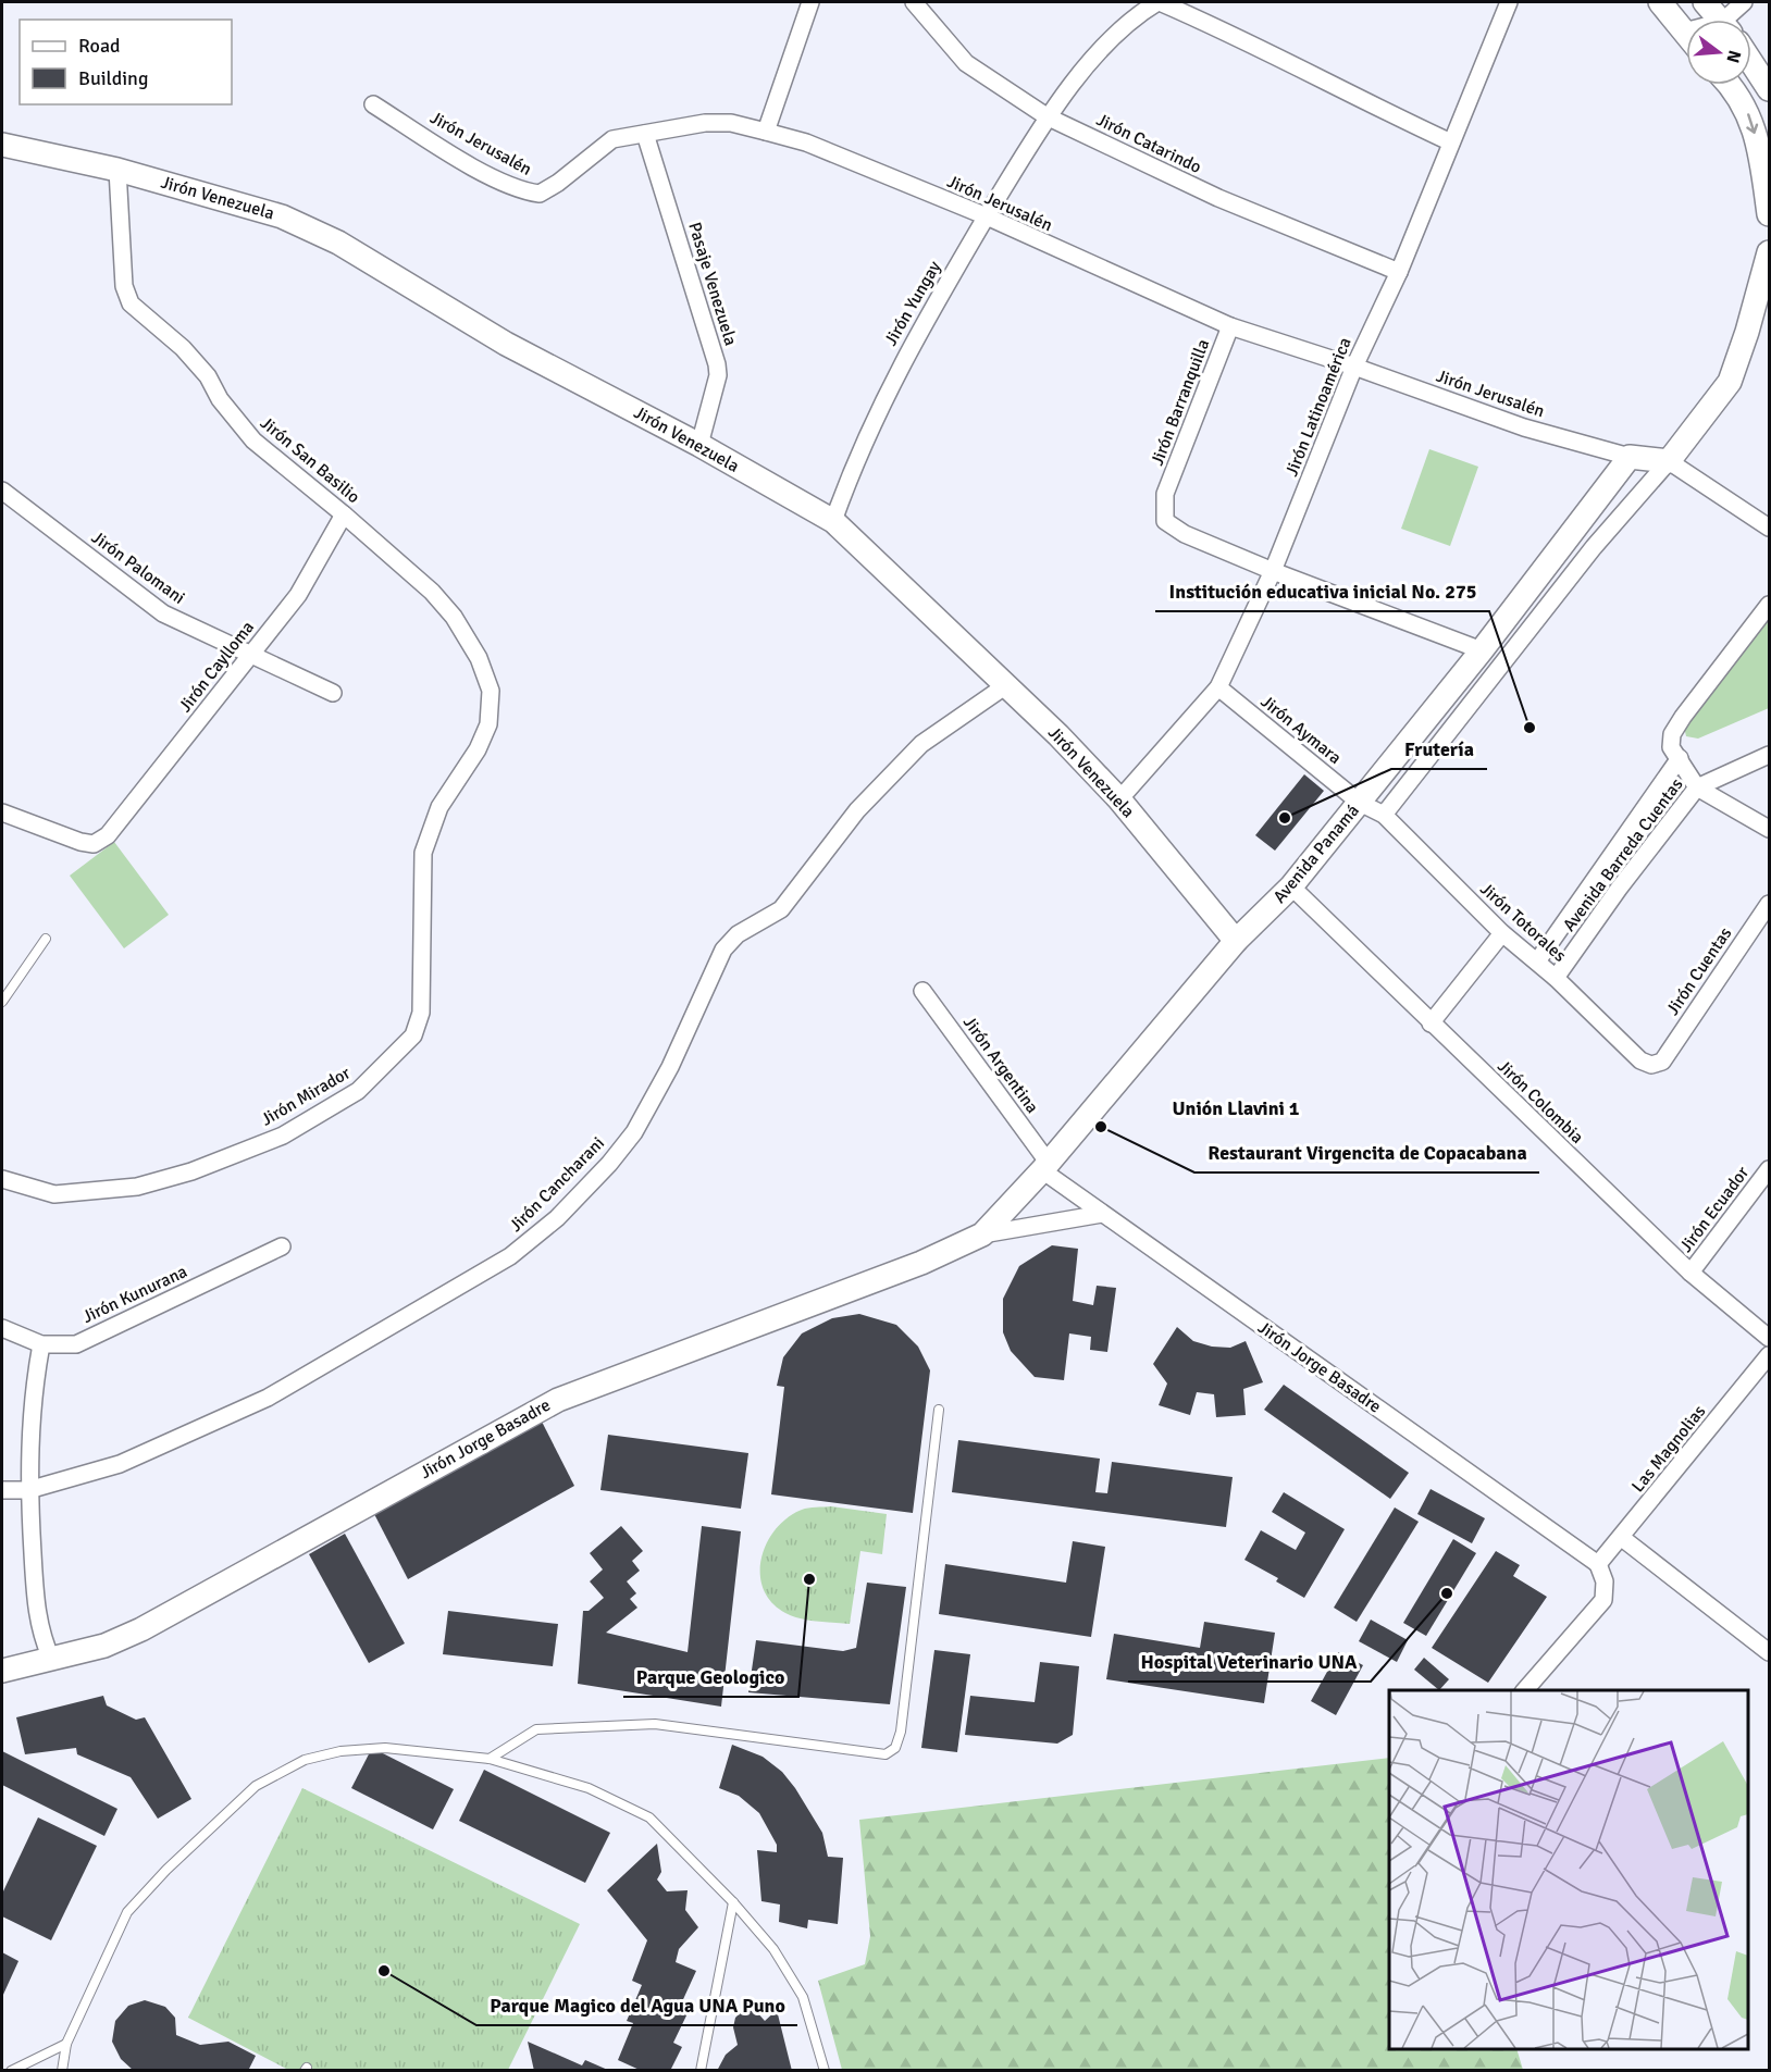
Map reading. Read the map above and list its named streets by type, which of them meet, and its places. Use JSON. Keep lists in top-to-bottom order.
{
  "streets": {
    "street": [
      "Jirón Jerusalén",
      "Jirón Catarindo",
      "Jirón Venezuela",
      "Pasaje Venezuela",
      "Jirón Yungay",
      "Jirón Barranquilla",
      "Jirón Latinoamérica",
      "Jirón San Basilio",
      "Jirón Palomani",
      "Jirón Caylloma",
      "Jirón Aymara",
      "Avenida Panamá",
      "Avenida Barreda Cuentas",
      "Jirón Totorales",
      "Jirón Cuentas",
      "Jirón Argentina",
      "Jirón Mirador",
      "Jirón Colombia",
      "Jirón Cancharani",
      "Jirón Ecuador",
      "Jirón Kunurana",
      "Jirón Jorge Basadre",
      "Las Magnolias"
    ]
  },
  "crossings": [
    ["Jirón Jerusalén", "Pasaje Venezuela"],
    ["Jirón Jerusalén", "Jirón Yungay"],
    ["Jirón Jerusalén", "Jirón Barranquilla"],
    ["Jirón Jerusalén", "Jirón Latinoamérica"],
    ["Jirón Jerusalén", "Avenida Panamá"],
    ["Jirón Catarindo", "Jirón Yungay"],
    ["Jirón Catarindo", "Jirón Latinoamérica"],
    ["Jirón Venezuela", "Pasaje Venezuela"],
    ["Jirón Venezuela", "Jirón Yungay"],
    ["Jirón Venezuela", "Jirón Latinoamérica"],
    ["Jirón Venezuela", "Jirón San Basilio"],
    ["Jirón Venezuela", "Avenida Panamá"],
    ["Jirón Venezuela", "Jirón Cancharani"],
    ["Jirón Barranquilla", "Jirón Latinoamérica"],
    ["Jirón Latinoamérica", "Jirón Aymara"],
    ["Jirón San Basilio", "Jirón Caylloma"],
    ["Jirón San Basilio", "Jirón Mirador"],
    ["Jirón Palomani", "Jirón Caylloma"],
    ["Jirón Aymara", "Avenida Panamá"],
    ["Jirón Aymara", "Jirón Totorales"],
    ["Avenida Panamá", "Jirón Totorales"],
    ["Avenida Panamá", "Jirón Argentina"],
    ["Avenida Panamá", "Jirón Colombia"],
    ["Avenida Panamá", "Jirón Jorge Basadre"],
    ["Avenida Barreda Cuentas", "Jirón Totorales"],
    ["Jirón Totorales", "Jirón Cuentas"],
    ["Jirón Argentina", "Jirón Jorge Basadre"],
    ["Jirón Colombia", "Jirón Ecuador"],
    ["Jirón Jorge Basadre", "Las Magnolias"]
  ],
  "districts": ["Unión Llavini 1"],
  "places": [
    "Institución educativa inicial No. 275",
    "Frutería",
    "Restaurant Virgencita de Copacabana",
    "Parque Geologico",
    "Hospital Veterinario UNA",
    "Parque Magico del Agua UNA Puno"
  ],
  "legend": ["Road", "Building"],
  "north": "right"
}
